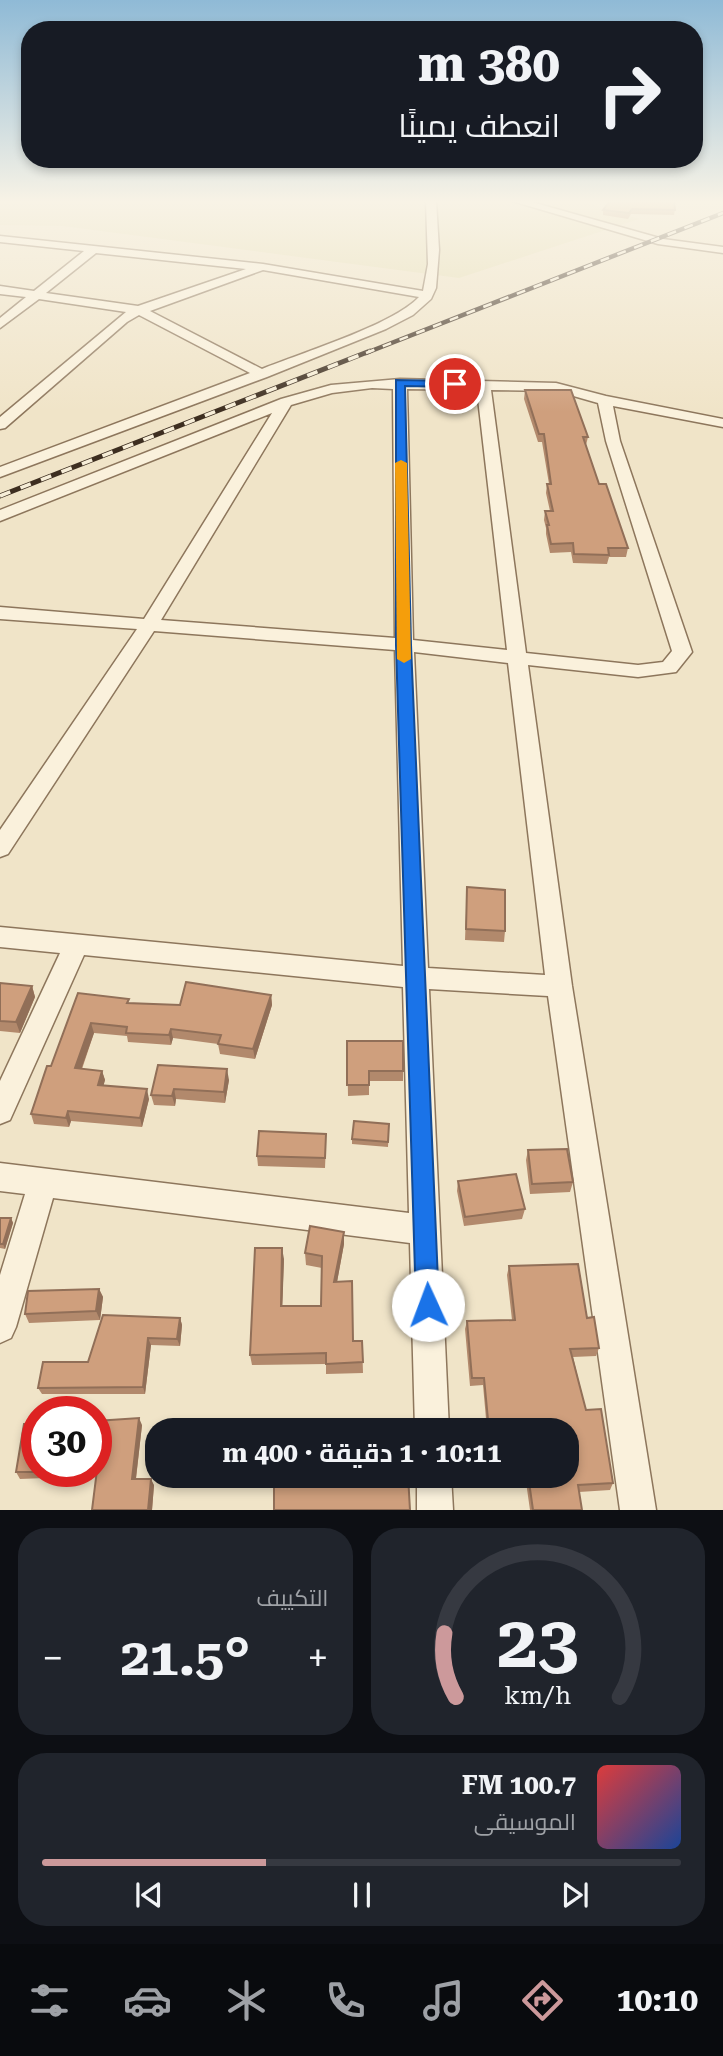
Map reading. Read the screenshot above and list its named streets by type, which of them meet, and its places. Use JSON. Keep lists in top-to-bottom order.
{
  "page": {
    "turn": ["380 m", "انعطف يمينًا"],
    "limit": "30",
    "trip": "10:11 · 1 دقيقة · 400 m",
    "tile": "التكييف",
    "heat": ["−", "21.5°", "+"],
    "song": ["100.7 FM", "الموسيقى"],
    "tabs": "10:10",
    "gauge": ["23", "km/h"]
  }
}
